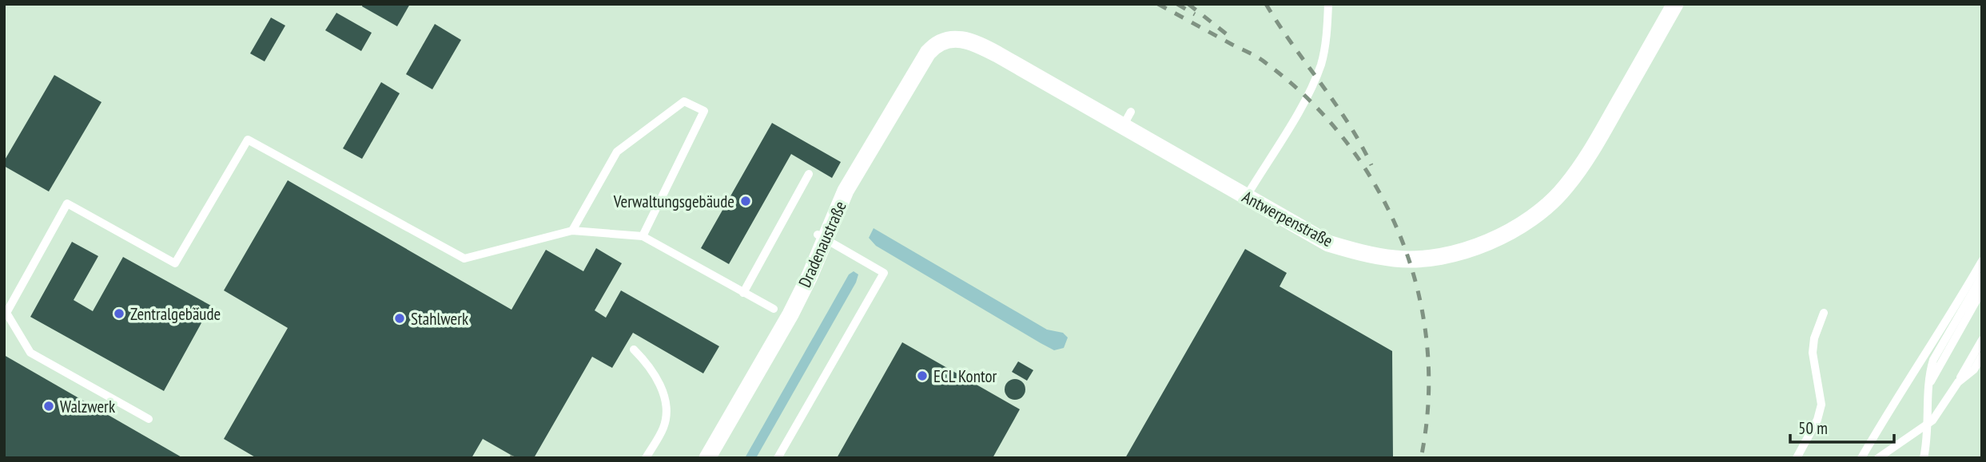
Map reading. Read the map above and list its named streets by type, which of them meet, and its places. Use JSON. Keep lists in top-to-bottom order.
{
  "streets": {
    "street": ["Antwerpenstraße", "Dradenaustraße"]
  },
  "crossings": [
    ["Antwerpenstraße", "Dradenaustraße"]
  ],
  "places": [
    "Verwaltungsgebäude",
    "Zentralgebäude",
    "Stahlwerk",
    "ECL Kontor",
    "Walzwerk"
  ],
  "scale_bar": "50 m"
}
